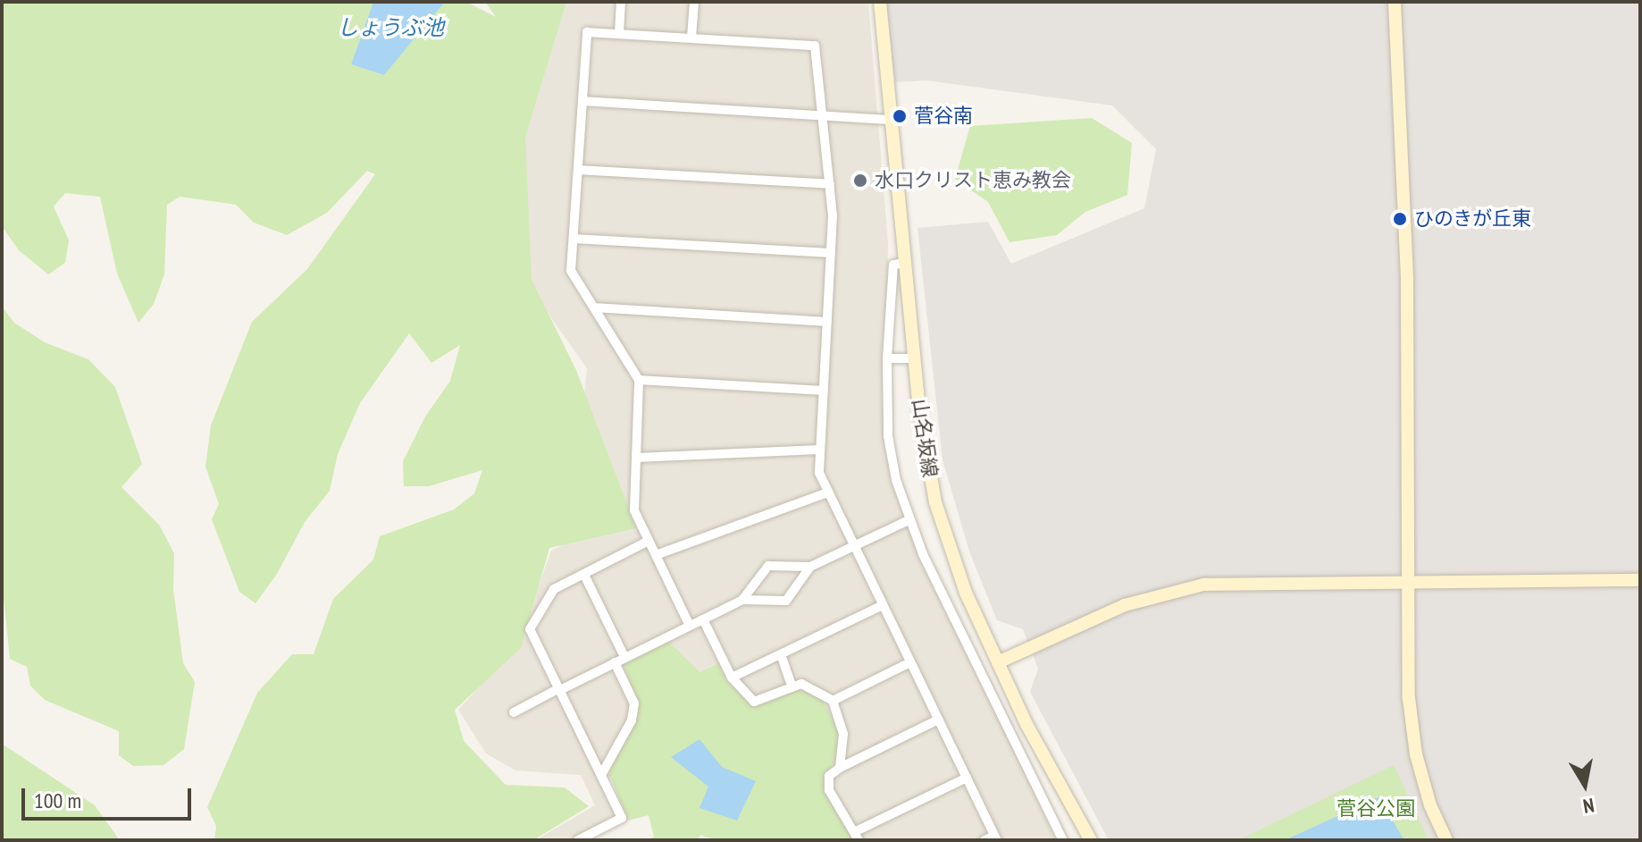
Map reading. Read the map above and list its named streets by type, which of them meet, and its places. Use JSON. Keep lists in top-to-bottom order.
{
  "streets": {
    "street": ["山名坂線"]
  },
  "water": ["しょうぶ池"],
  "parks": ["菅谷公園"],
  "places": ["菅谷南", "水口クリスト恵み教会", "ひのきが丘東"],
  "scale_bar": "100 m",
  "north": "bottom"
}
